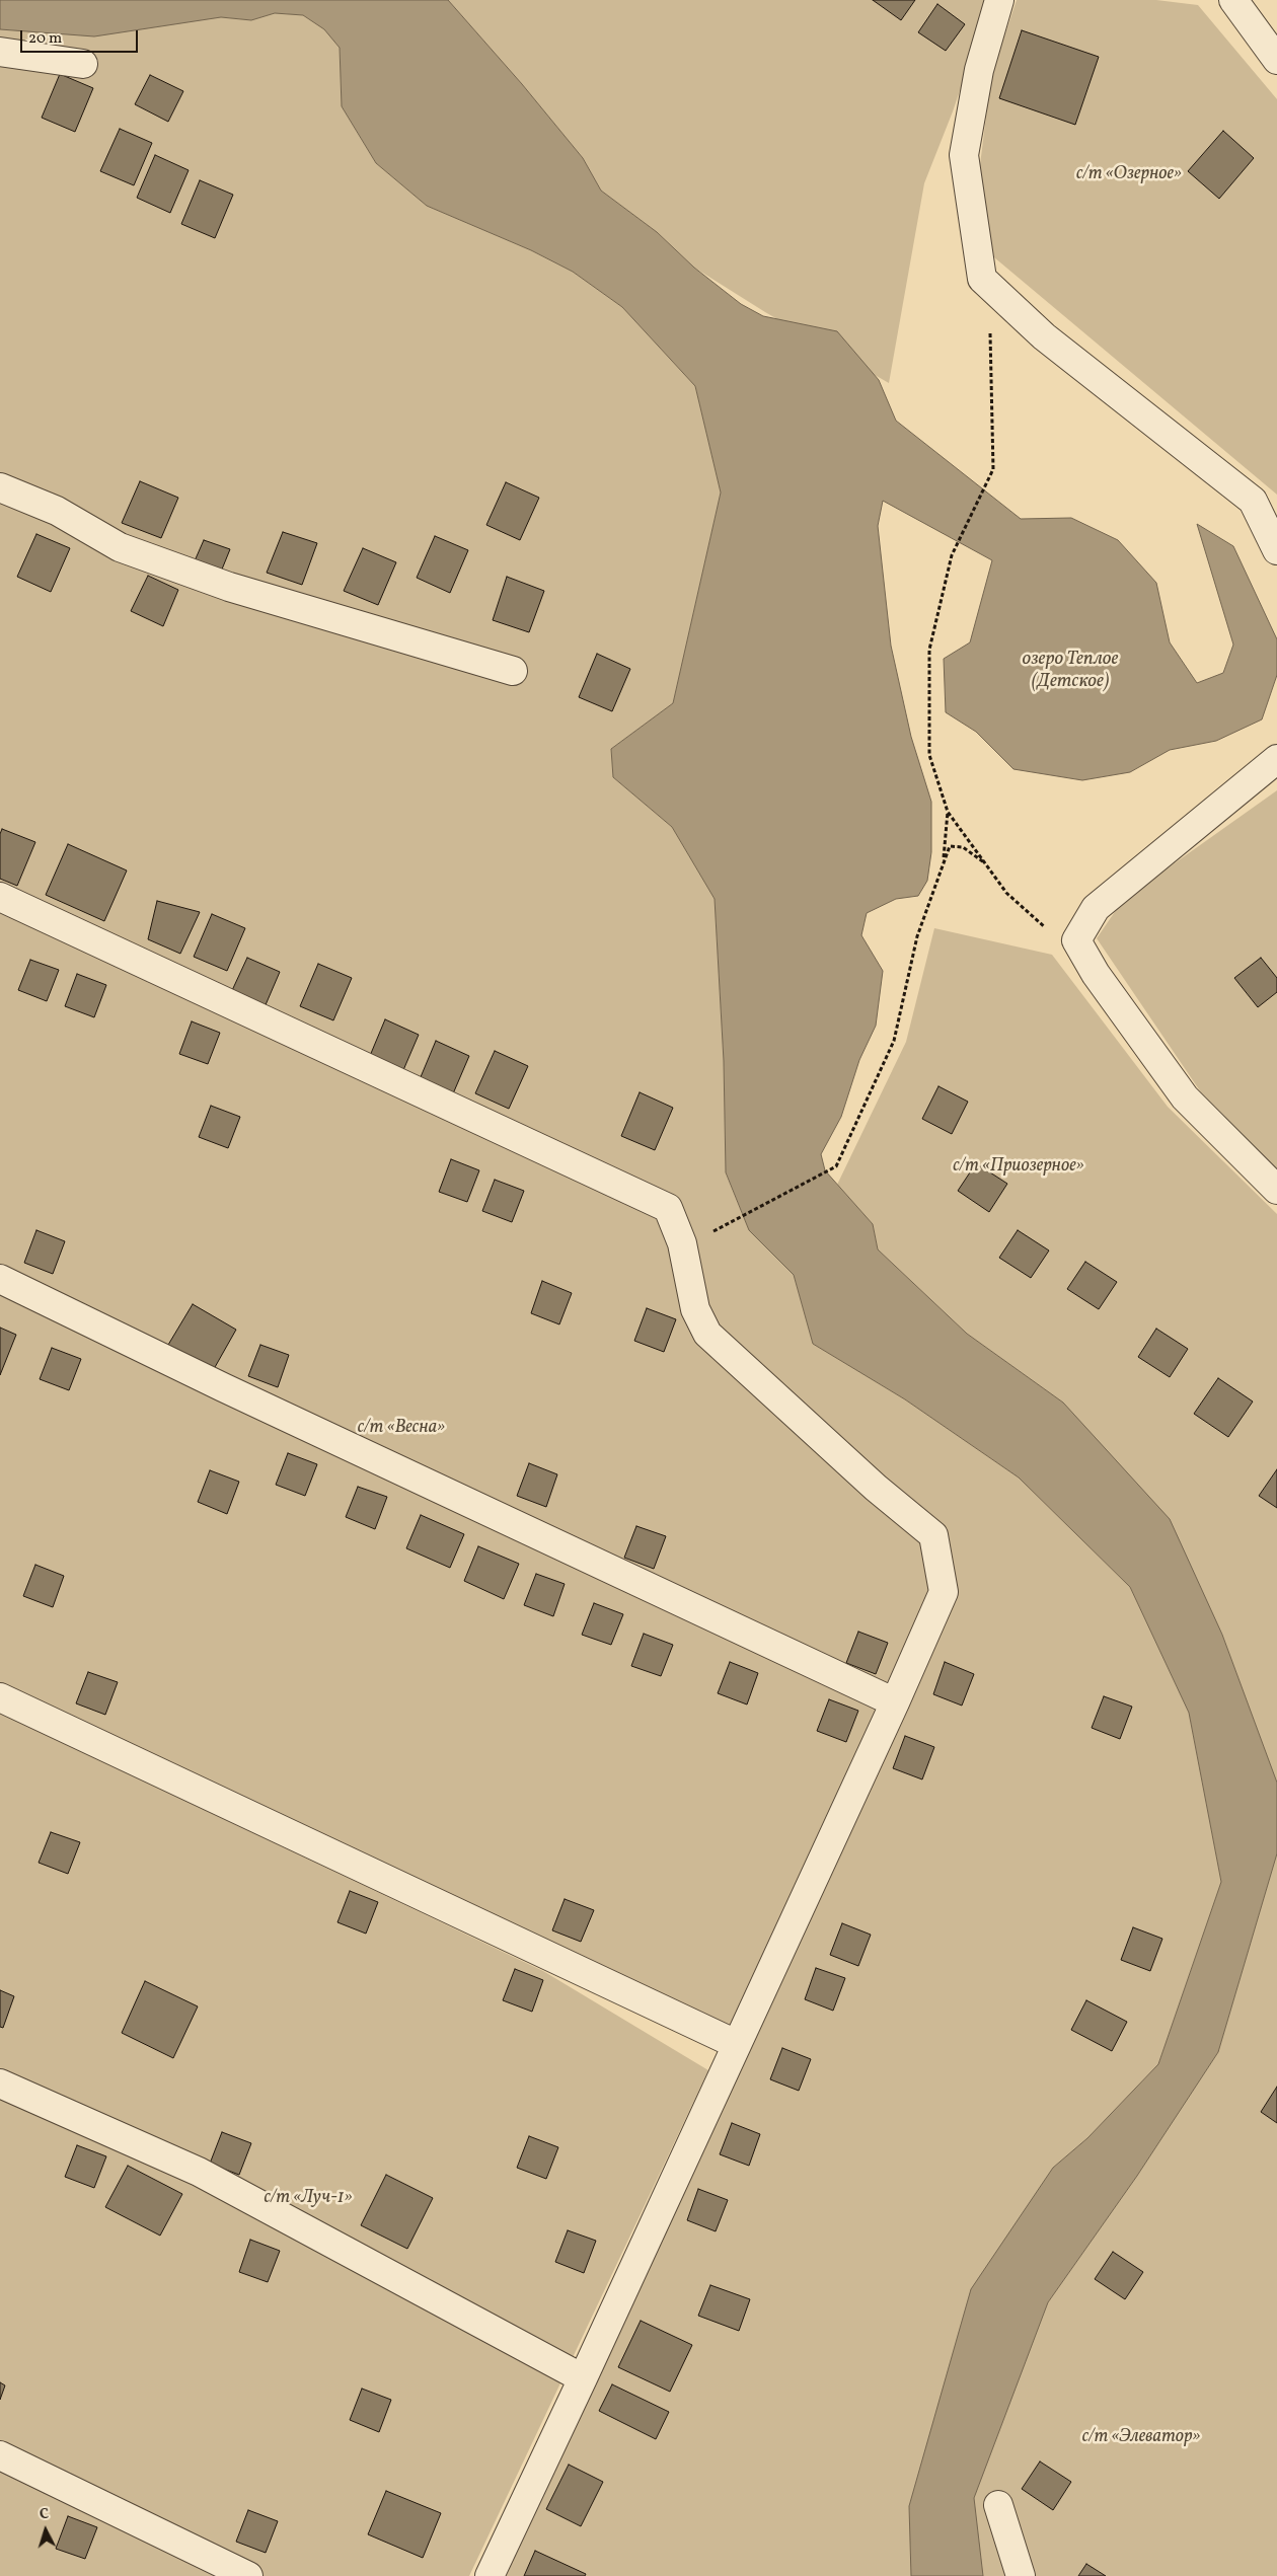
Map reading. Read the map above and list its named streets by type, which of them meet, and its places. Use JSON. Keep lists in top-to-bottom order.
{
  "water": ["озеро Теплое (Детское)"],
  "parks": [
    "с/т «Озерное»",
    "с/т «Приозерное»",
    "с/т «Весна»",
    "с/т «Луч-1»",
    "с/т «Элеватор»"
  ],
  "scale_bar": "20 m",
  "north": "top"
}
